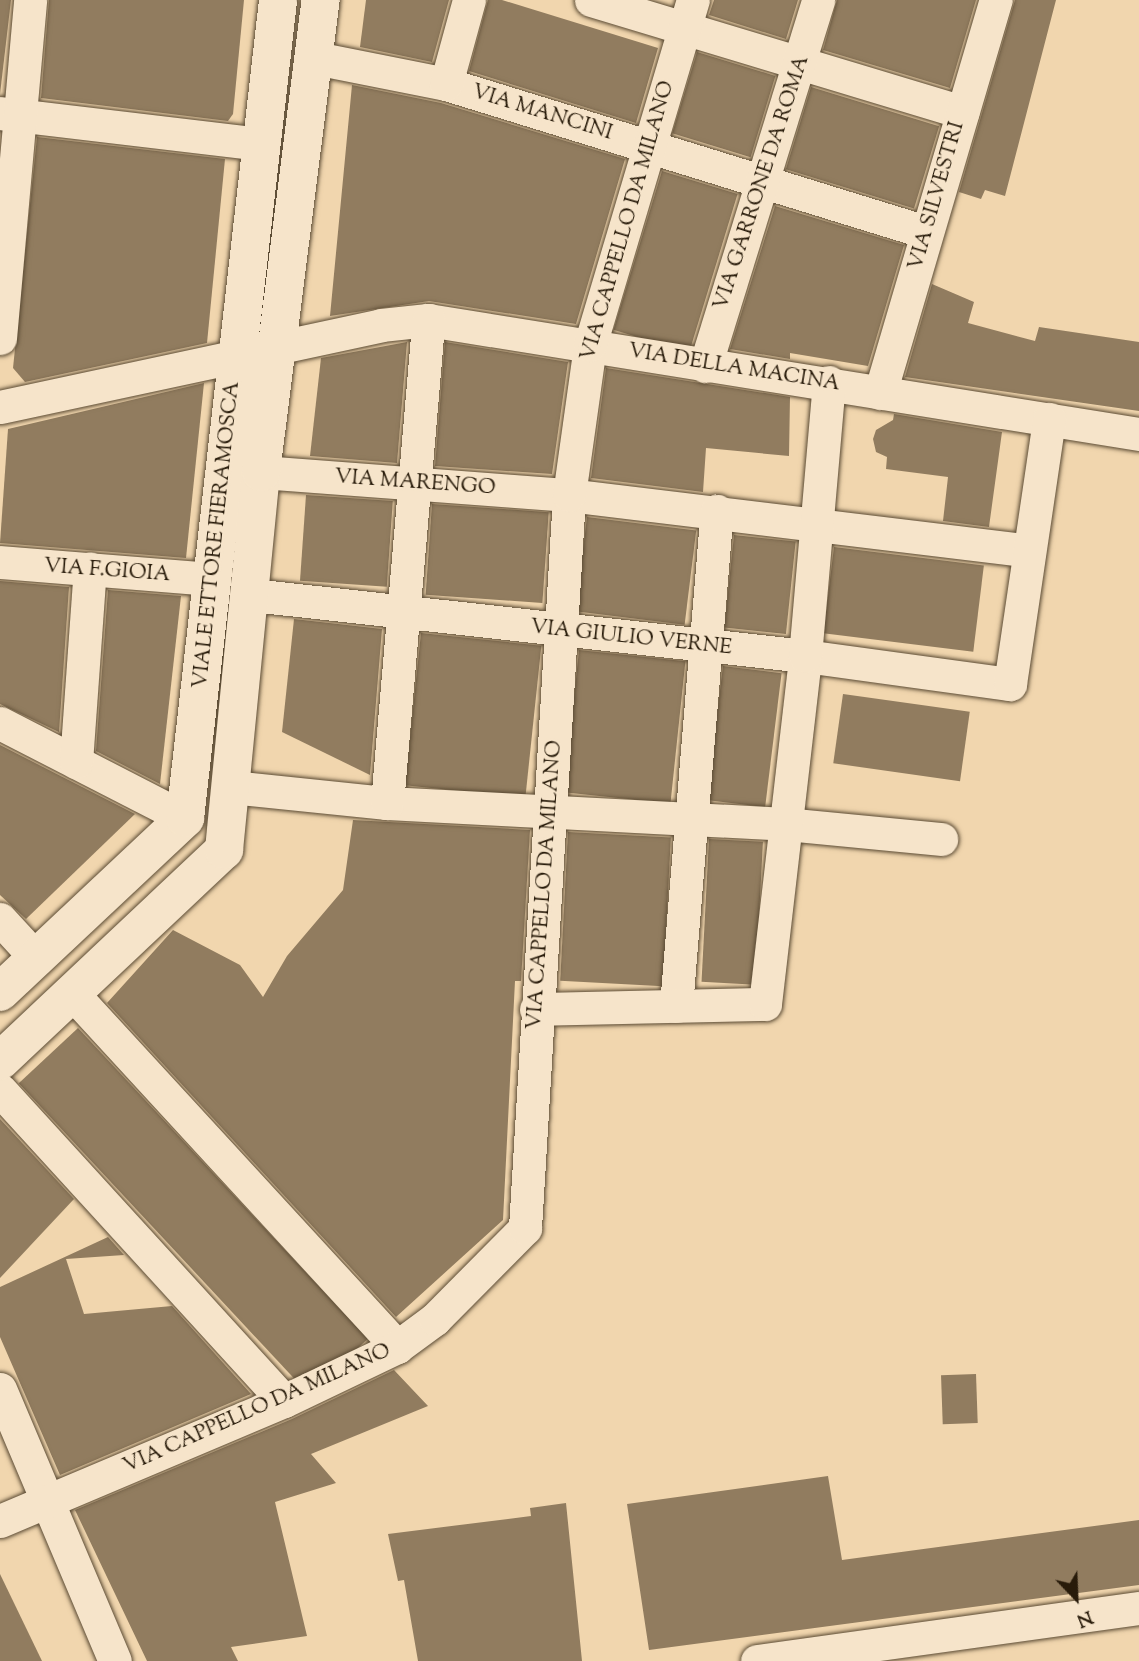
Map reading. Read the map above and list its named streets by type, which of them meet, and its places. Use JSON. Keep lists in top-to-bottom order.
{
  "streets": {
    "main road": ["VIALE ETTORE FIERAMOSCA"],
    "street": [
      "VIA MANCINI",
      "VIA GARRONE DA ROMA",
      "VIA SILVESTRI",
      "VIA CAPPELLO DA MILANO",
      "VIA DELLA MACINA",
      "VIA MARENGO",
      "VIA F.GIOIA",
      "VIA GIULIO VERNE"
    ]
  },
  "crossings": [
    ["VIA MANCINI", "VIA GARRONE DA ROMA"],
    ["VIA MANCINI", "VIA SILVESTRI"],
    ["VIA MANCINI", "VIA CAPPELLO DA MILANO"],
    ["VIA MANCINI", "VIALE ETTORE FIERAMOSCA"],
    ["VIA GARRONE DA ROMA", "VIA DELLA MACINA"],
    ["VIA SILVESTRI", "VIA DELLA MACINA"],
    ["VIA CAPPELLO DA MILANO", "VIA DELLA MACINA"],
    ["VIA CAPPELLO DA MILANO", "VIA MARENGO"],
    ["VIA CAPPELLO DA MILANO", "VIA GIULIO VERNE"],
    ["VIA DELLA MACINA", "VIALE ETTORE FIERAMOSCA"],
    ["VIA MARENGO", "VIALE ETTORE FIERAMOSCA"],
    ["VIA MARENGO", "VIA GIULIO VERNE"],
    ["VIALE ETTORE FIERAMOSCA", "VIA F.GIOIA"],
    ["VIALE ETTORE FIERAMOSCA", "VIA GIULIO VERNE"]
  ],
  "north": "bottom right"
}
